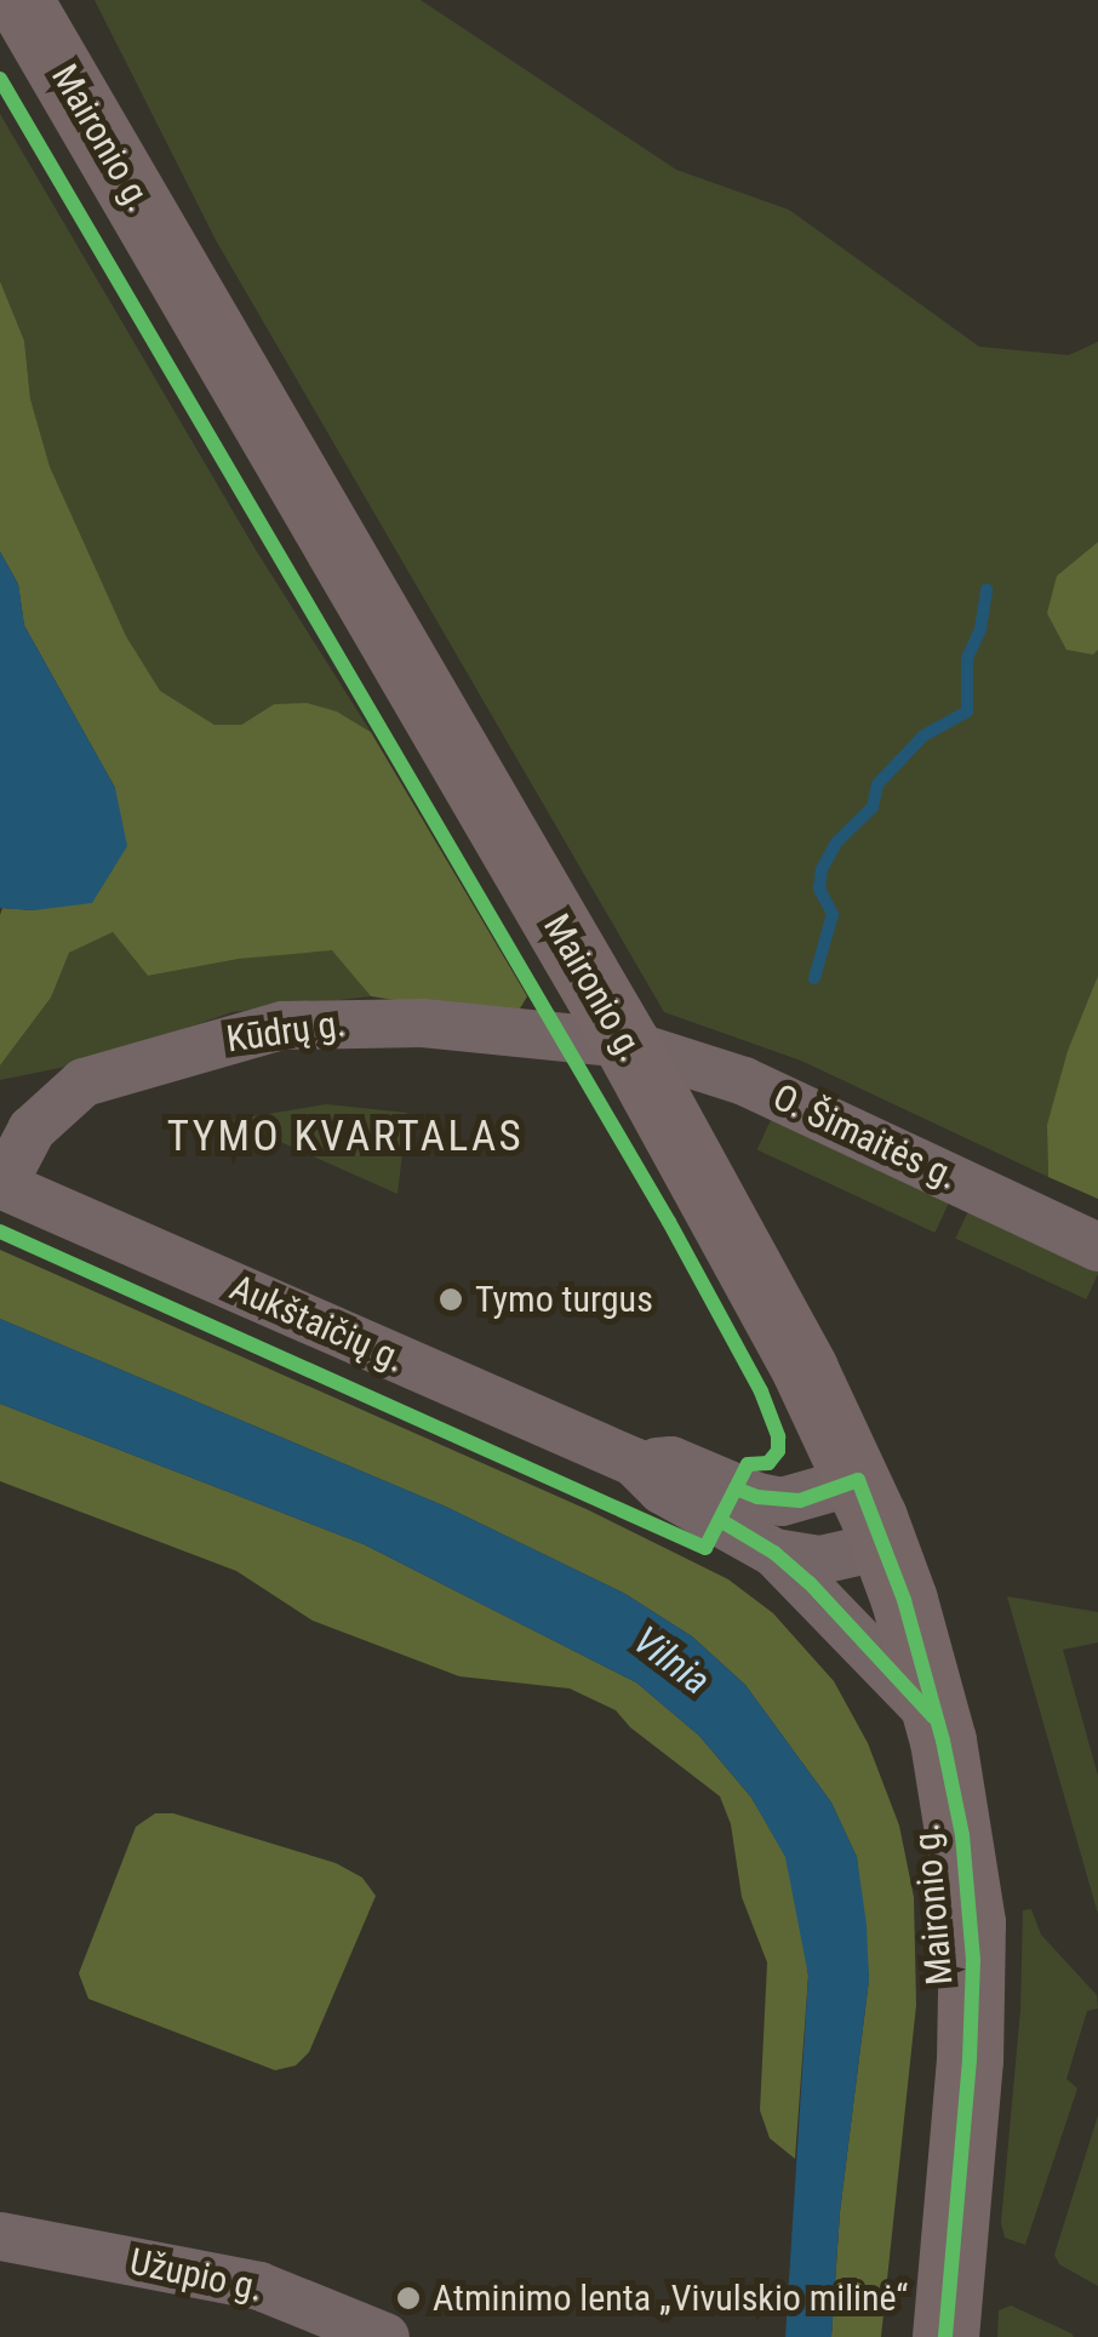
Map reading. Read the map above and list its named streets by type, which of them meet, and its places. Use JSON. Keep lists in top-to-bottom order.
{
  "streets": {
    "main road": ["Maironio g."],
    "street": [
      "Kūdrų g.",
      "O. Šimaitės g.",
      "Aukštaičių g.",
      "Užupio g."
    ]
  },
  "crossings": [
    ["Maironio g.", "Kūdrų g."],
    ["Maironio g.", "O. Šimaitės g."],
    ["Maironio g.", "Aukštaičių g."],
    ["Kūdrų g.", "O. Šimaitės g."],
    ["Kūdrų g.", "Aukštaičių g."]
  ],
  "districts": ["TYMO KVARTALAS"],
  "water": ["Vilnia"],
  "places": ["Tymo turgus", "Atminimo lenta „Vivulskio milinė“"]
}
